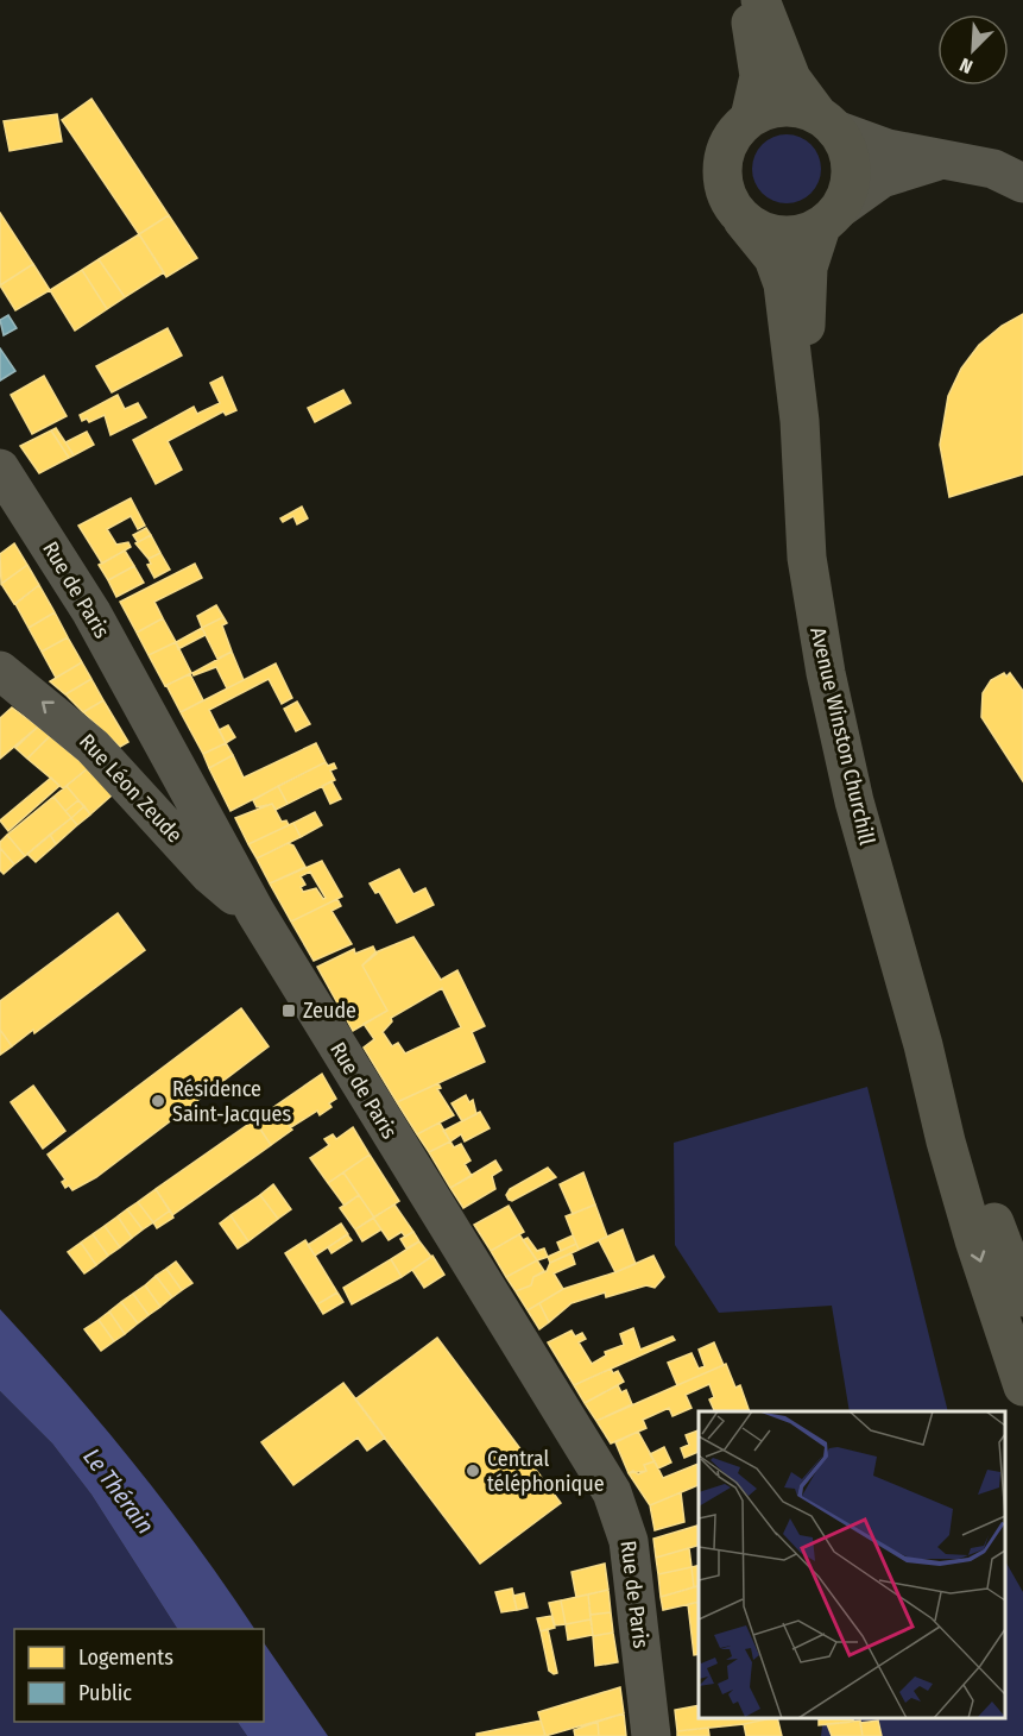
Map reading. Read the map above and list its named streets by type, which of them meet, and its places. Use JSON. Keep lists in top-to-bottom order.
{
  "streets": {
    "main road": ["Avenue Winston Churchill"],
    "street": ["Rue de Paris", "Rue Léon Zeude"]
  },
  "crossings": [
    ["Rue de Paris", "Rue Léon Zeude"]
  ],
  "one_way": ["Rue Léon Zeude"],
  "water": ["Le Thérain"],
  "places": {
    "transit": ["Zeude"],
    "other": ["Résidence Saint-Jacques", "Central téléphonique"]
  },
  "legend": ["Logements", "Public"],
  "north": "bottom left"
}
